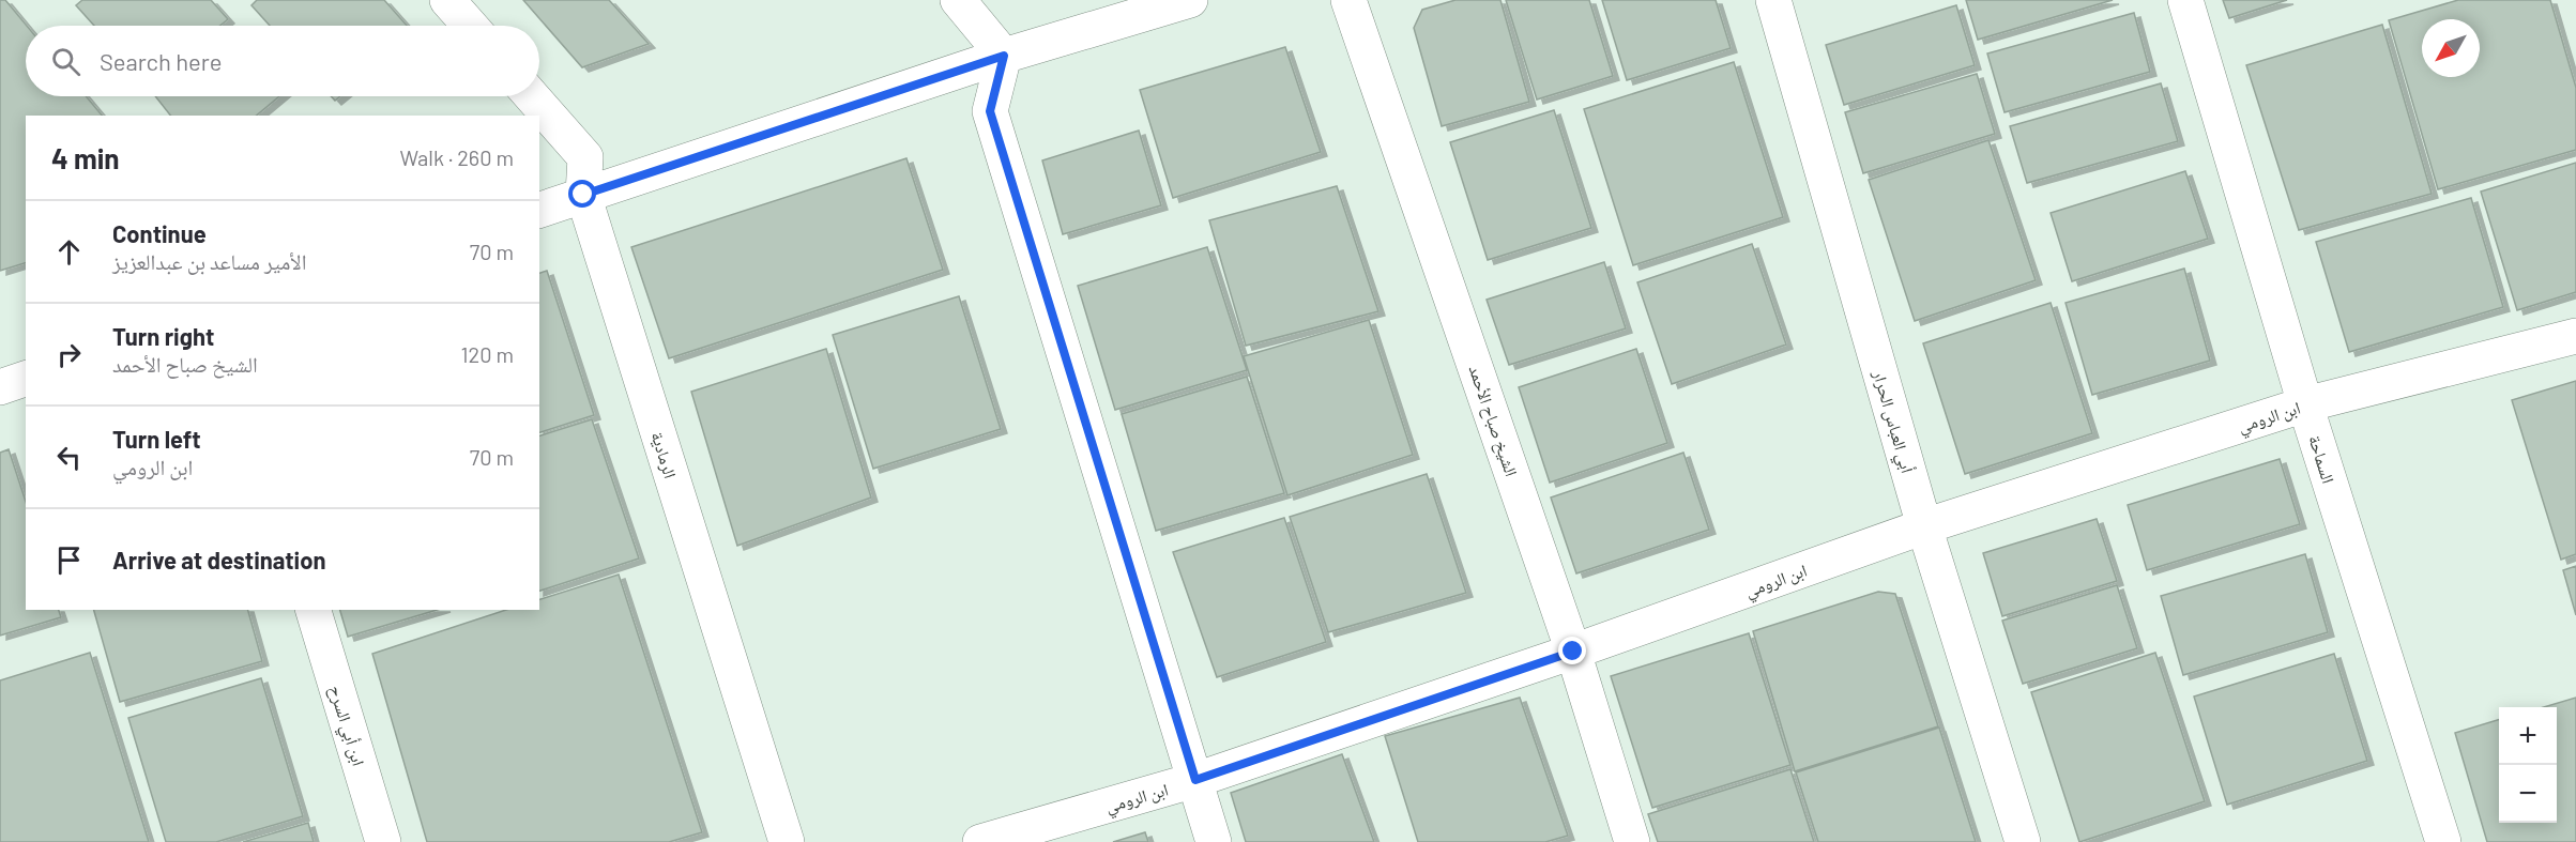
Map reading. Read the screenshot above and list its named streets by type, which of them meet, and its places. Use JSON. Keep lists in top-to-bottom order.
{
  "streets": {
    "street": [
      "ابن الرومي",
      "الشيخ صباح الأحمد",
      "أبي العباس الحرار",
      "الرمادية",
      "السماحة",
      "ابن أبي السرح"
    ]
  },
  "crossings": [
    ["ابن الرومي", "الشيخ صباح الأحمد"],
    ["ابن الرومي", "أبي العباس الحرار"],
    ["ابن الرومي", "السماحة"]
  ],
  "north": "bottom left",
  "page": {
    "search": "Search here",
    "heading": ["4 min", "Walk · 260 m"],
    "list": [
      ["Continue", "الأمير مساعد بن عبدالعزيز", "70 m"],
      ["Turn right", "الشيخ صباح الأحمد", "120 m"],
      ["Turn left", "ابن الرومي", "70 m"],
      "Arrive at destination"
    ],
    "map_buttons": ["+", "−"]
  }
}
